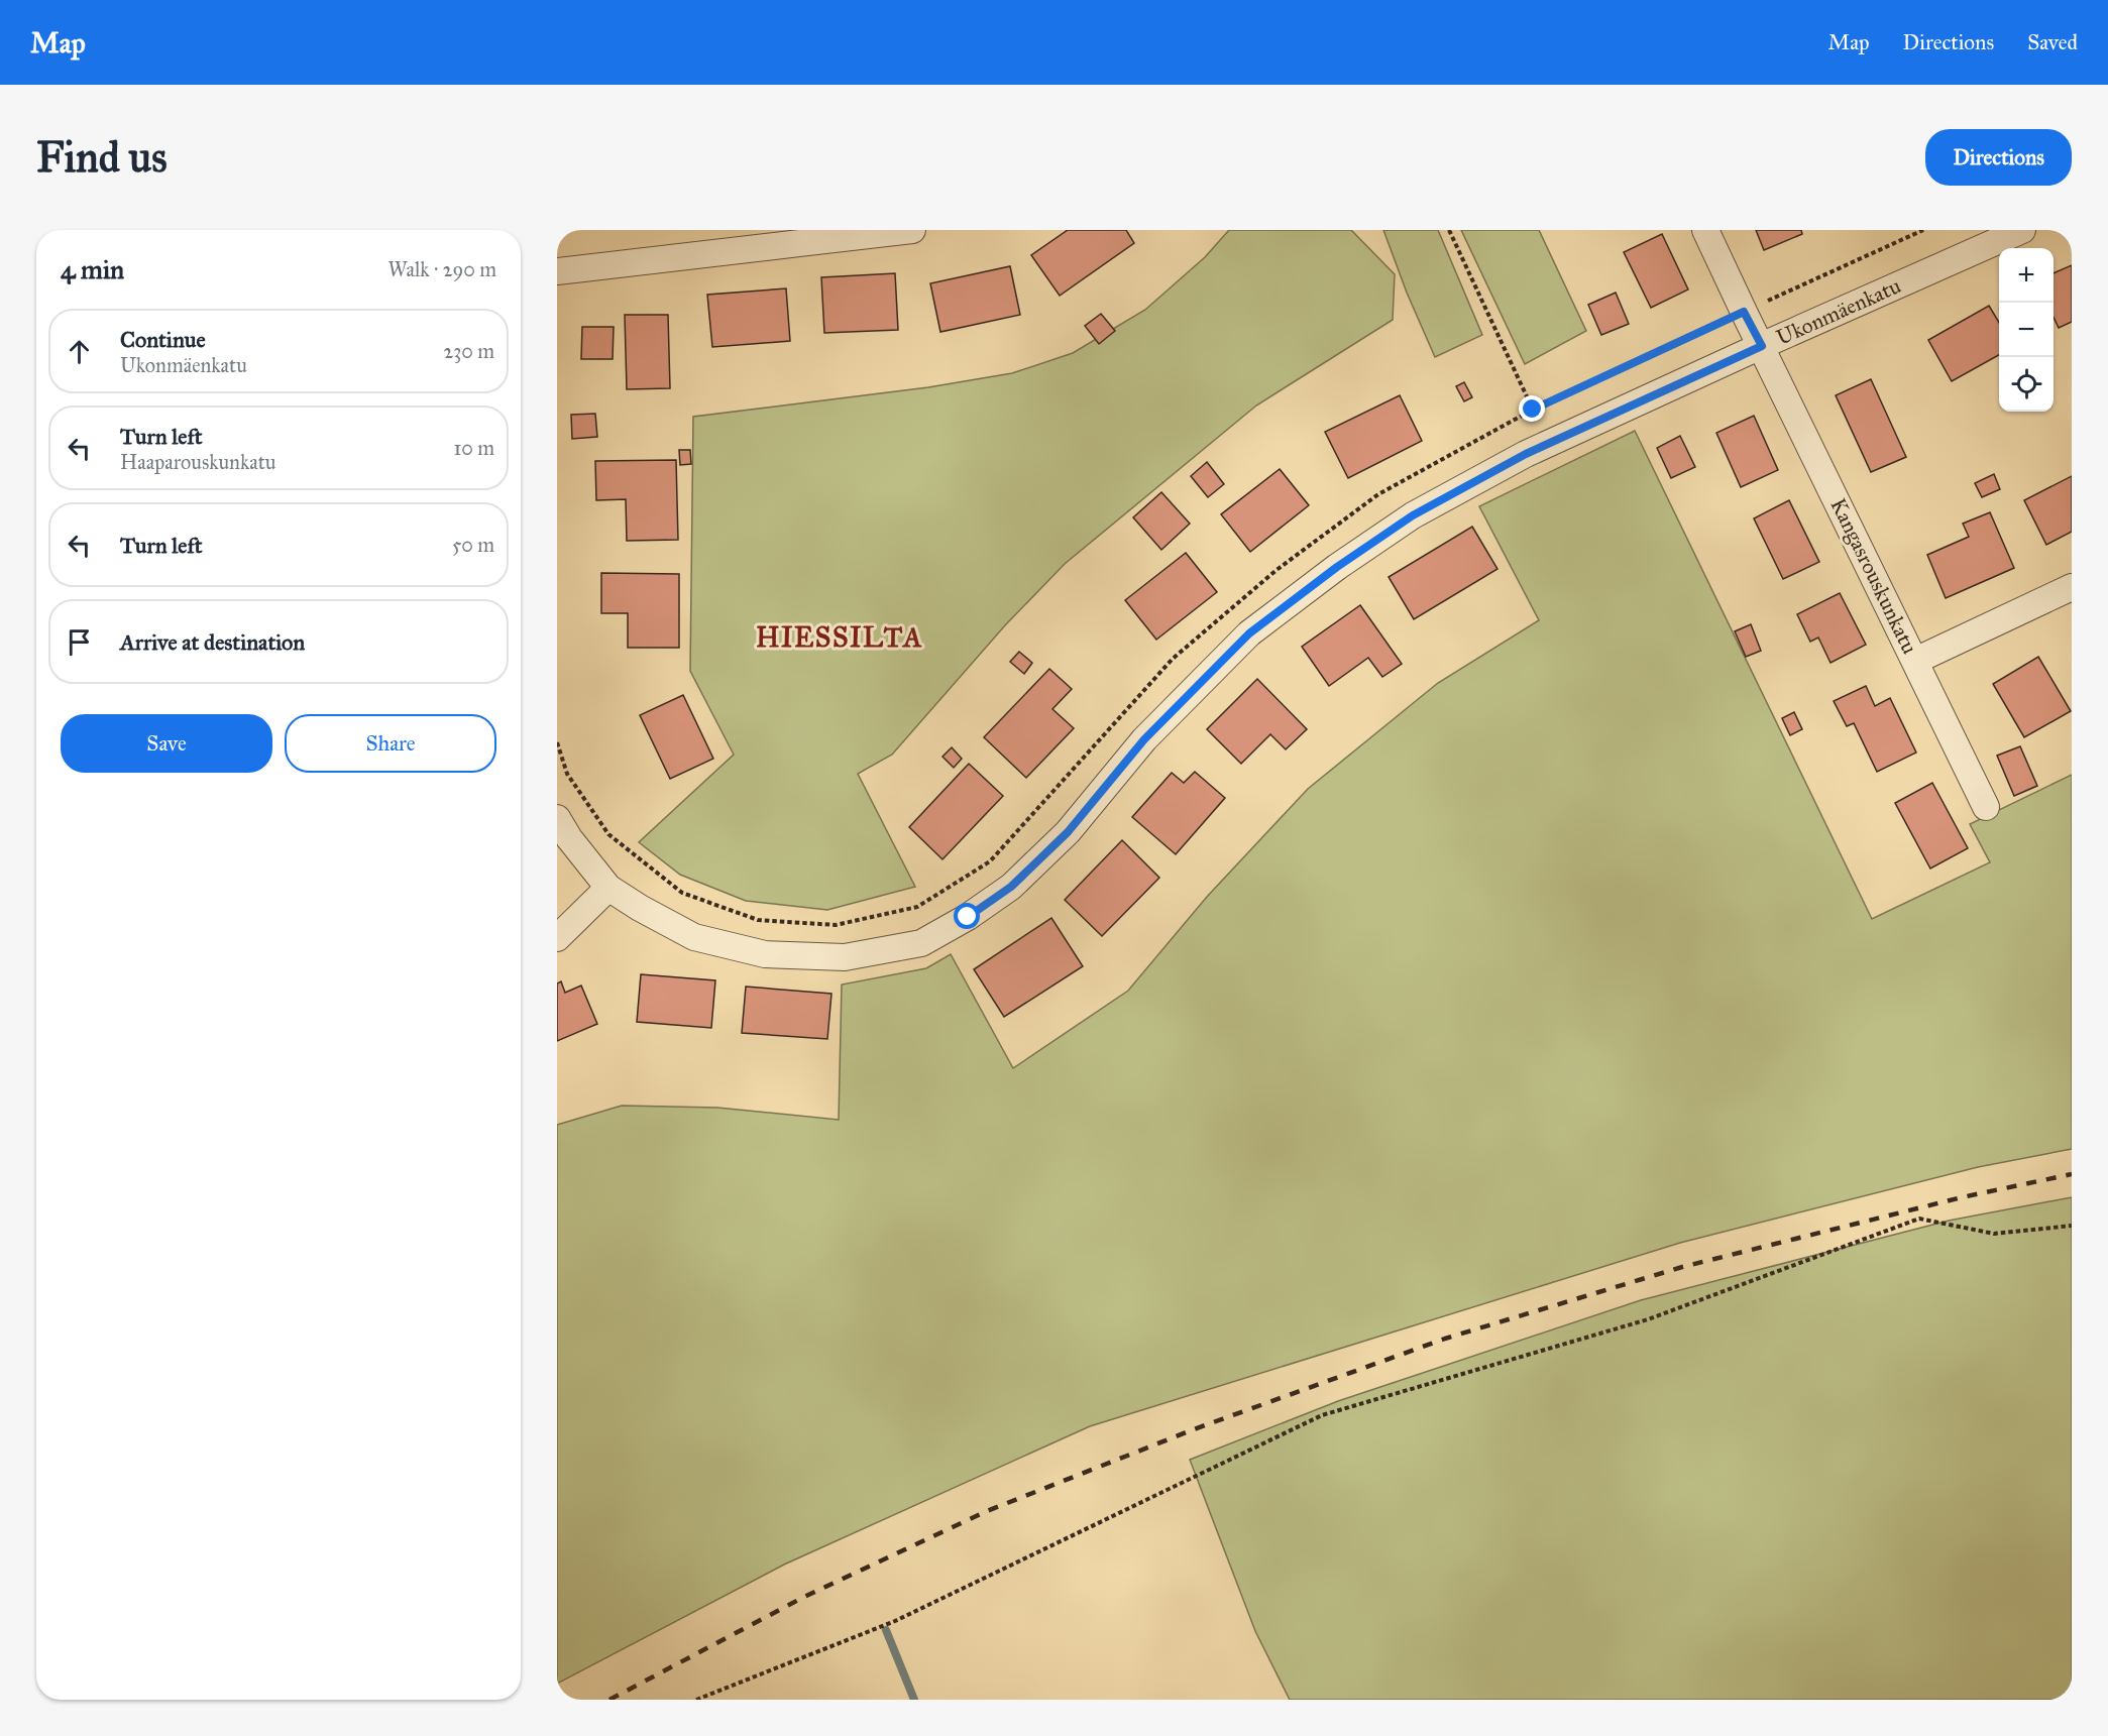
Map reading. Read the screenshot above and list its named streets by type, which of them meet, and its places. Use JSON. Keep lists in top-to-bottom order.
{
  "streets": {
    "street": ["Ukonmäenkatu", "Kangasrouskunkatu"]
  },
  "crossings": [
    ["Ukonmäenkatu", "Kangasrouskunkatu"]
  ],
  "districts": ["HIESSILTA"],
  "page": {
    "header": "Map",
    "nav": ["Map", "Directions", "Saved"],
    "buttons": [
      "Directions",
      ["Save", "Share"]
    ],
    "title": "Find us",
    "heading": ["4 min", "Walk · 290 m"],
    "map_buttons": ["+", "−"],
    "list": [
      ["Continue", "Ukonmäenkatu", "230 m"],
      ["Turn left", "Haaparouskunkatu", "10 m"],
      ["Turn left", "50 m"],
      "Arrive at destination"
    ]
  }
}
